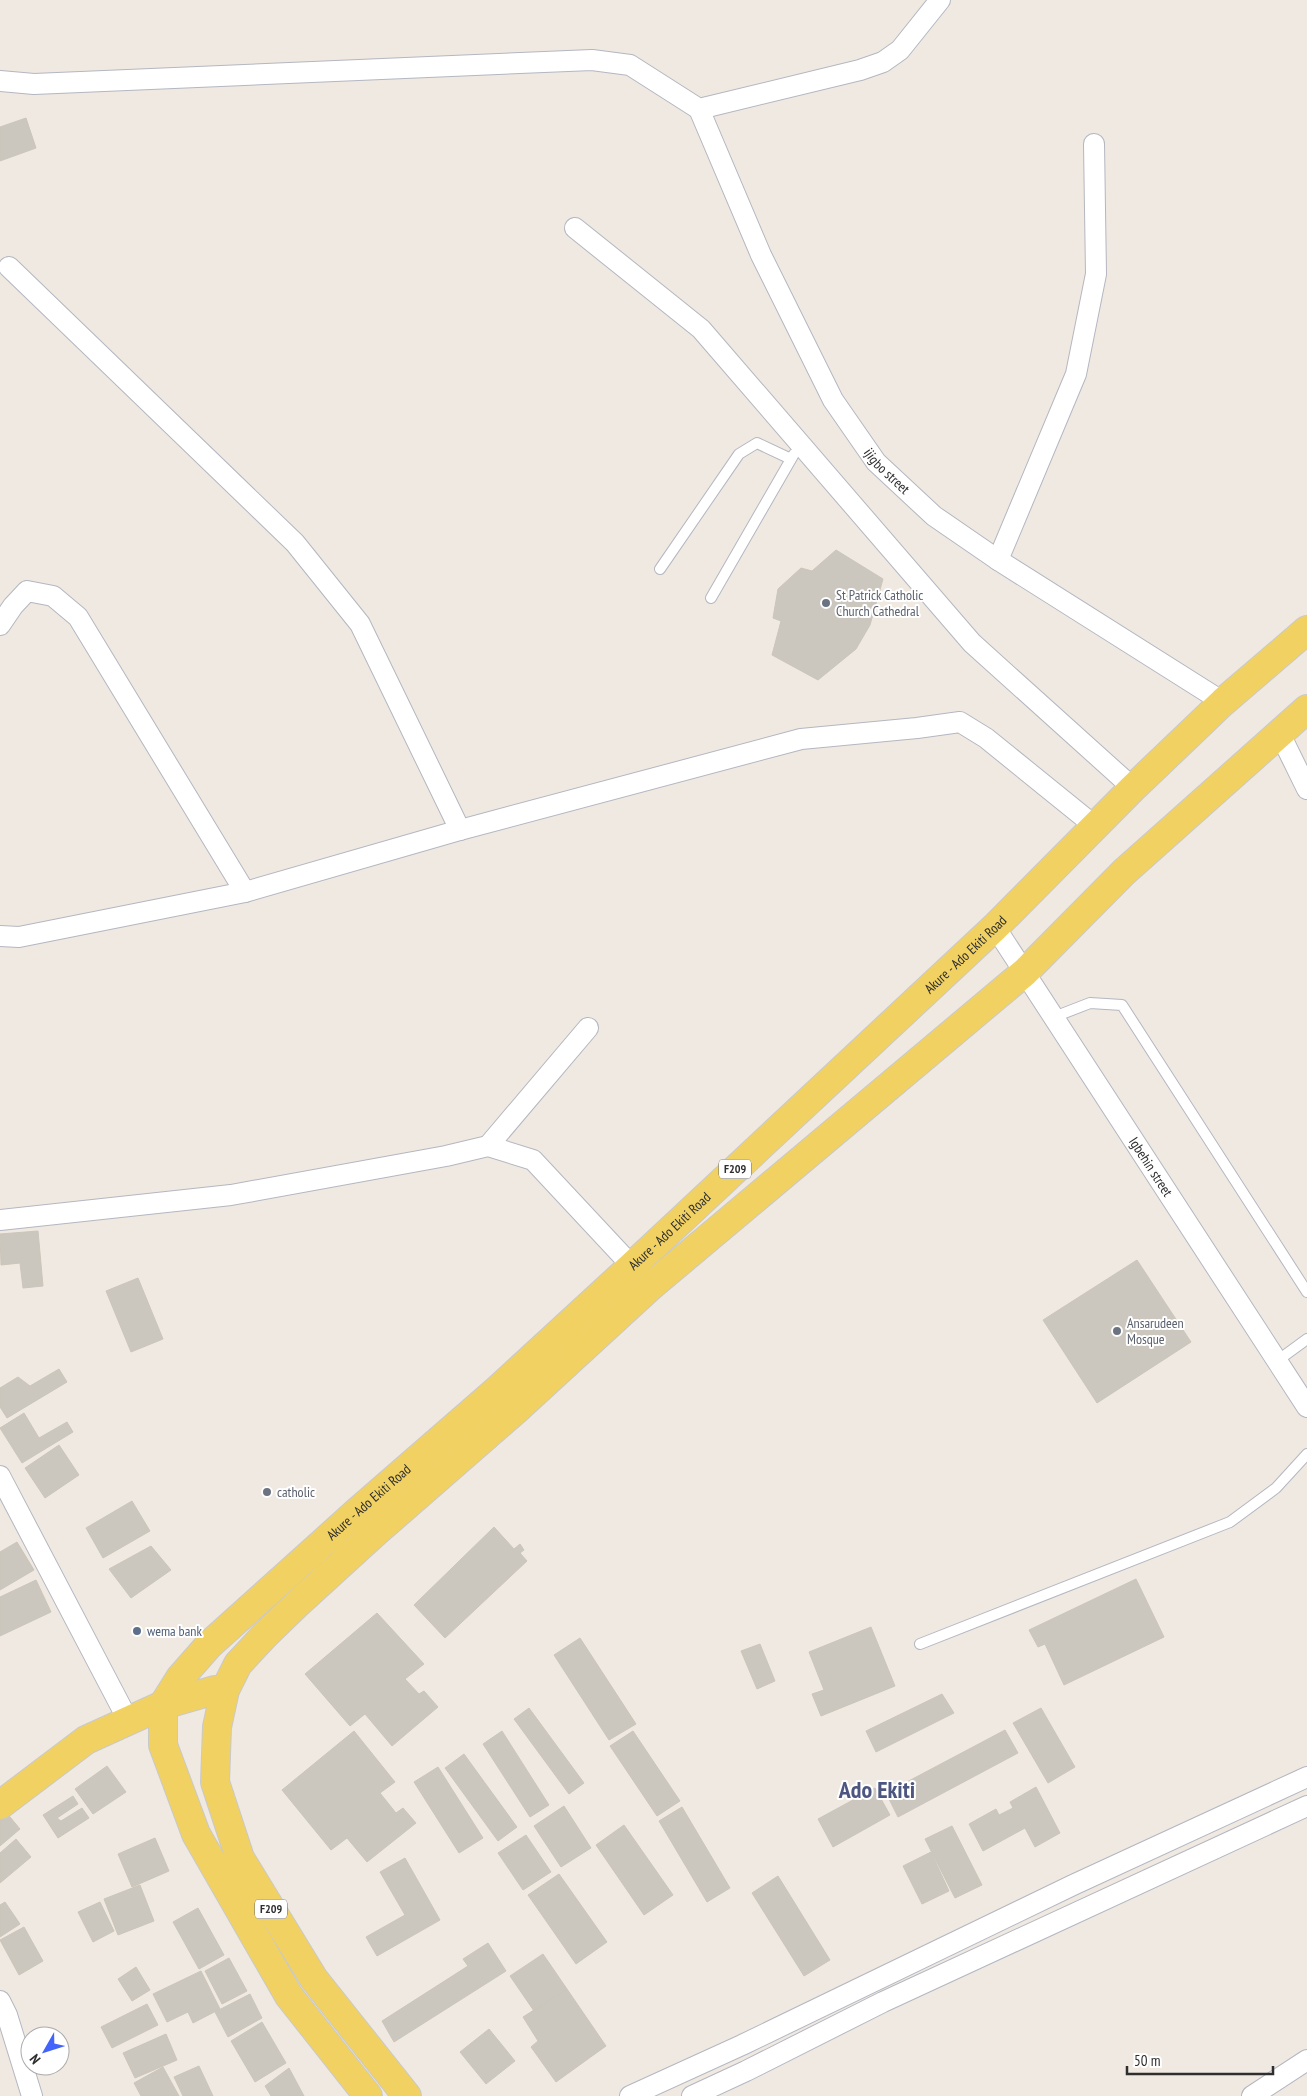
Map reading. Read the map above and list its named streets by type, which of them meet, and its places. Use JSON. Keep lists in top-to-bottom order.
{
  "streets": {
    "main road": ["Akure - Ado Ekiti Road", "F209"],
    "street": ["ijigbo street", "Igbehin street"]
  },
  "crossings": [
    ["ijigbo street", "Akure - Ado Ekiti Road"],
    ["Akure - Ado Ekiti Road", "Igbehin street"],
    ["Akure - Ado Ekiti Road", "F209"]
  ],
  "districts": ["Ado Ekiti"],
  "places": [
    "St Patrick Catholic Church Cathedral",
    "Ansarudeen Mosque",
    "catholic",
    "wema bank"
  ],
  "scale_bar": "50 m",
  "north": "bottom left"
}
